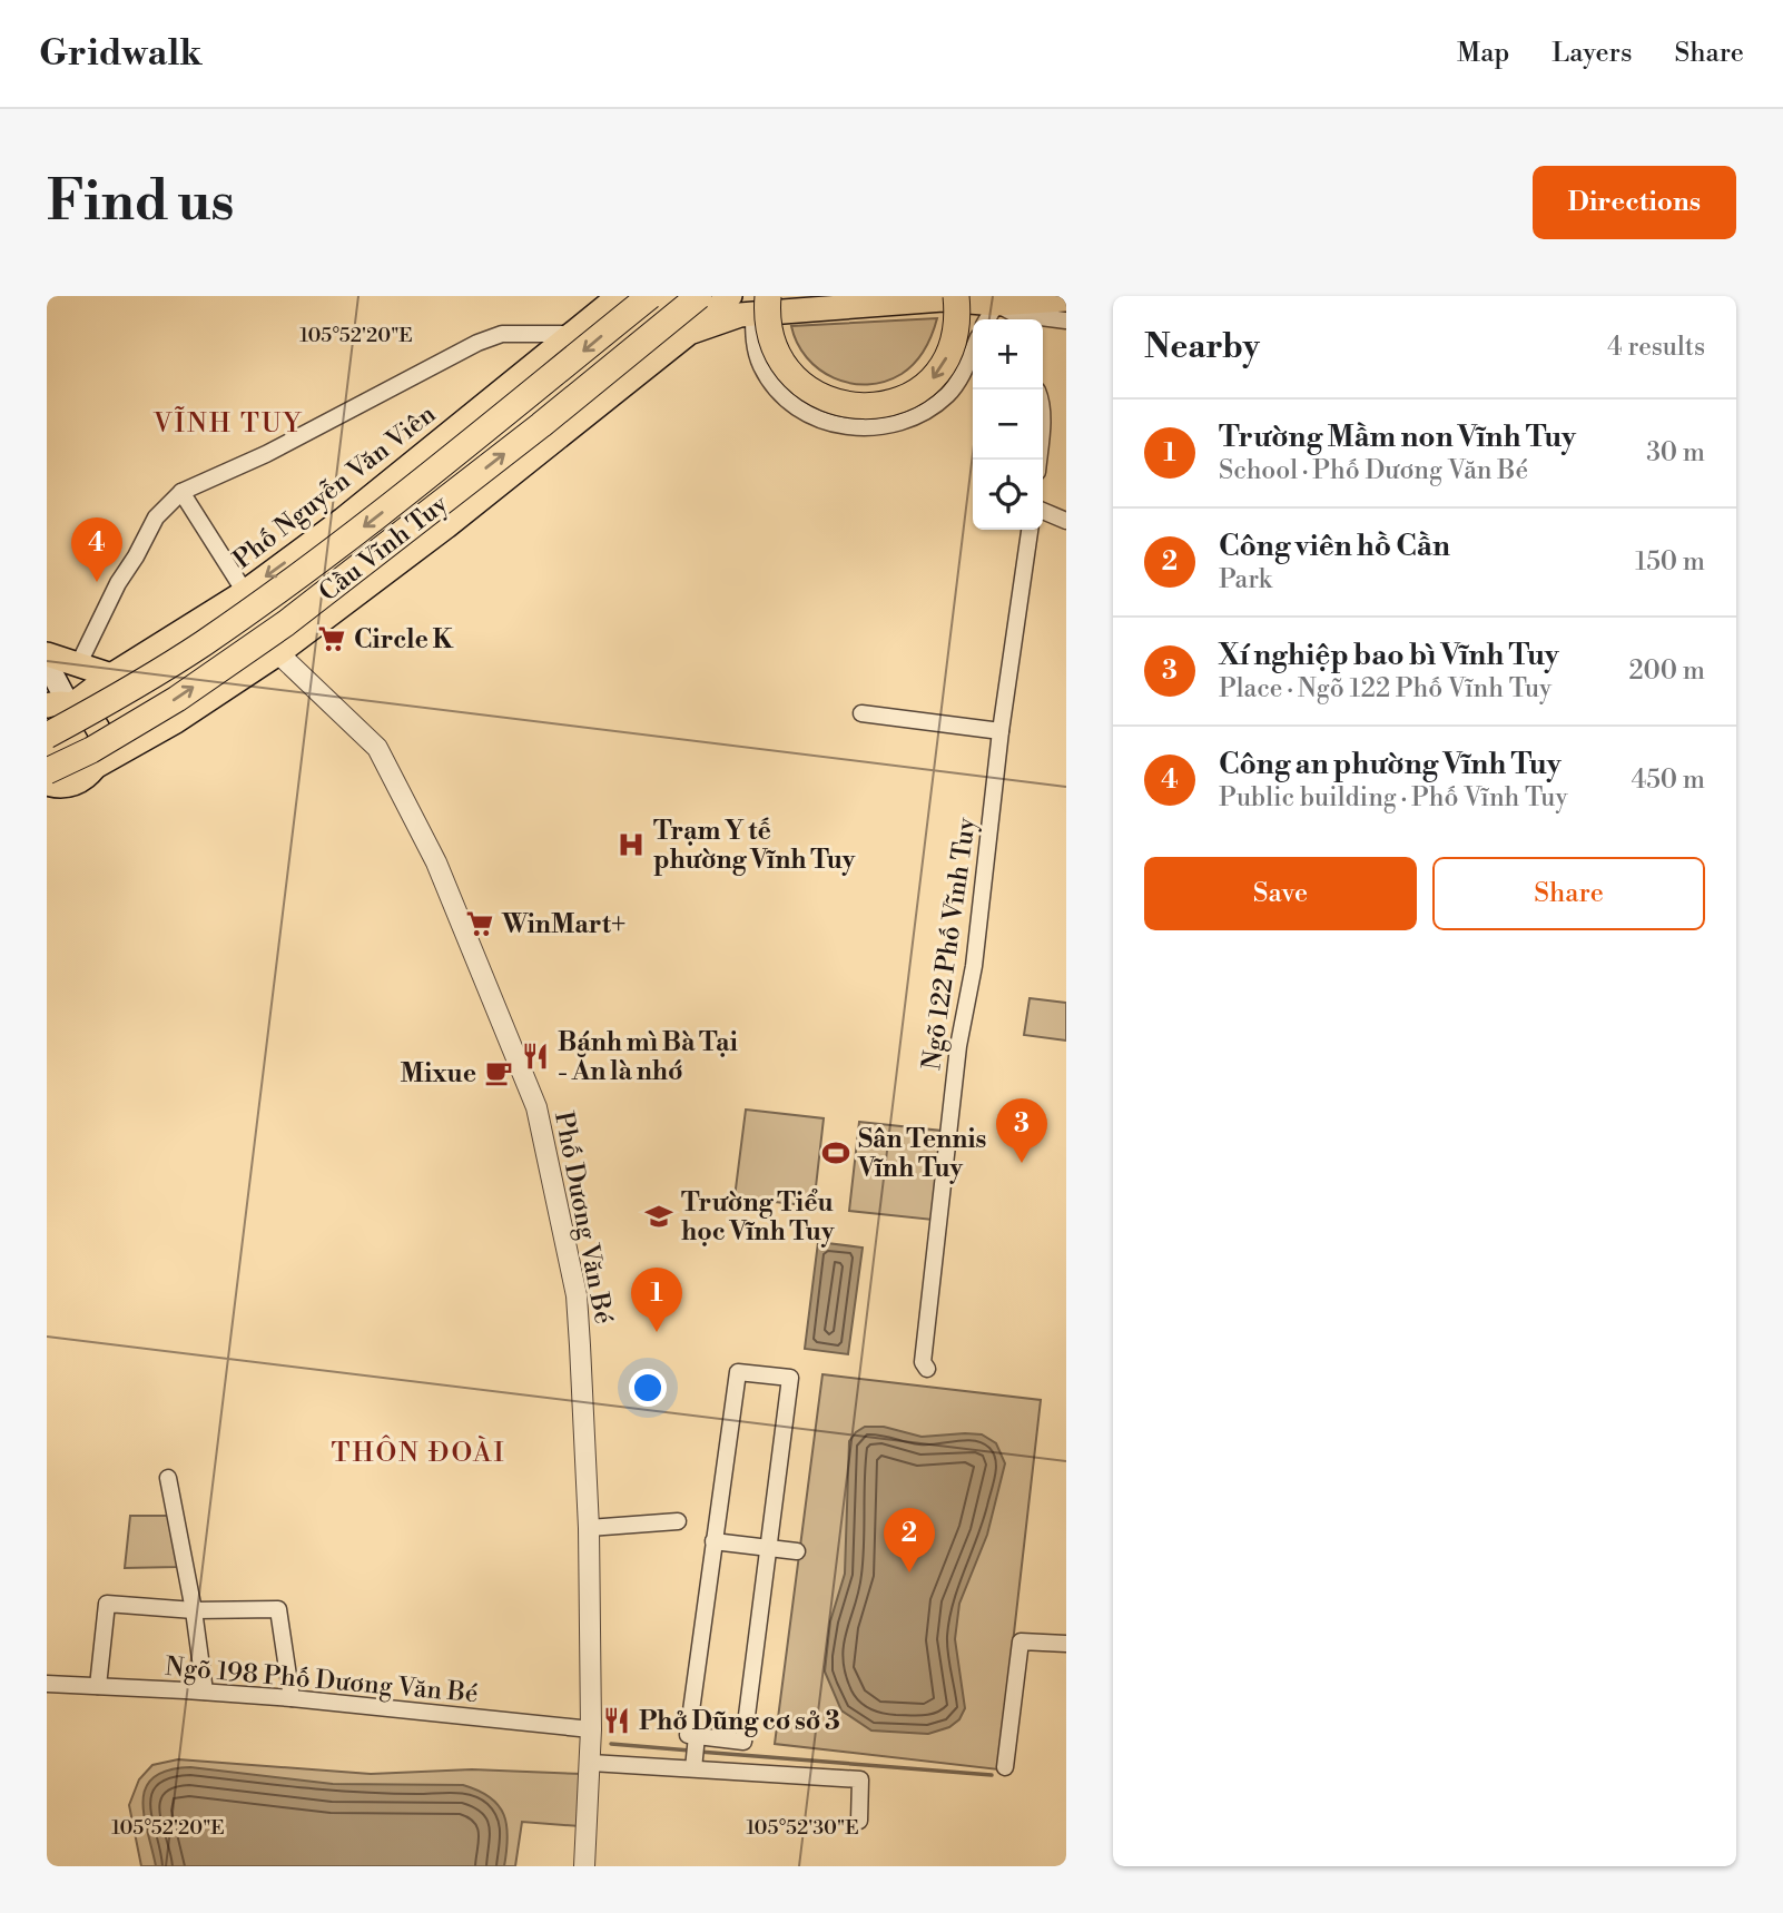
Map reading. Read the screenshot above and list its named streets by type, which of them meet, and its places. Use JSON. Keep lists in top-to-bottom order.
{
  "streets": {
    "highway": ["Cầu Vĩnh Tuy"],
    "main road": ["Phố Nguyễn Văn Viên"],
    "street": ["Ngõ 122 Phố Vĩnh Tuy", "Phố Dương Văn Bé", "Ngõ 198 Phố Dương Văn Bé"]
  },
  "crossings": [
    ["Phố Dương Văn Bé", "Ngõ 198 Phố Dương Văn Bé"]
  ],
  "districts": ["VĨNH TUY", "THÔN ĐOÀI"],
  "places": {
    "supermarket": ["Circle K", "WinMart+"],
    "hospital": ["Trạm Y tế phường Vĩnh Tuy"],
    "restaurant": ["Bánh mì Bà Tại - Ăn là nhớ", "Phở Dũng cơ sở 3"],
    "cafe": ["Mixue"],
    "sports": ["Sân Tennis Vĩnh Tuy"],
    "school or university": ["Trường Tiểu học Vĩnh Tuy"]
  },
  "page": {
    "header": "Gridwalk",
    "nav": ["Map", "Layers", "Share"],
    "buttons": [
      "Directions",
      ["Save", "Share"]
    ],
    "title": "Find us",
    "heading": ["Nearby", "4 results"],
    "map_buttons": ["+", "−"],
    "list": [
      {
        "mark": "1",
        "name": "Trường Mầm non Vĩnh Tuy",
        "note": "School · Phố Dương Văn Bé",
        "value": "30 m"
      },
      {
        "mark": "2",
        "name": "Công viên hồ Cần",
        "note": "Park",
        "value": "150 m"
      },
      {
        "mark": "3",
        "name": "Xí nghiệp bao bì Vĩnh Tuy",
        "note": "Place · Ngõ 122 Phố Vĩnh Tuy",
        "value": "200 m"
      },
      {
        "mark": "4",
        "name": "Công an phường Vĩnh Tuy",
        "note": "Public building · Phố Vĩnh Tuy",
        "value": "450 m"
      }
    ],
    "pins": [
      "4",
      "3",
      "1",
      "2"
    ]
  },
  "coordinates": ["105°52'20\"E", "105°52'30\"E"]
}
